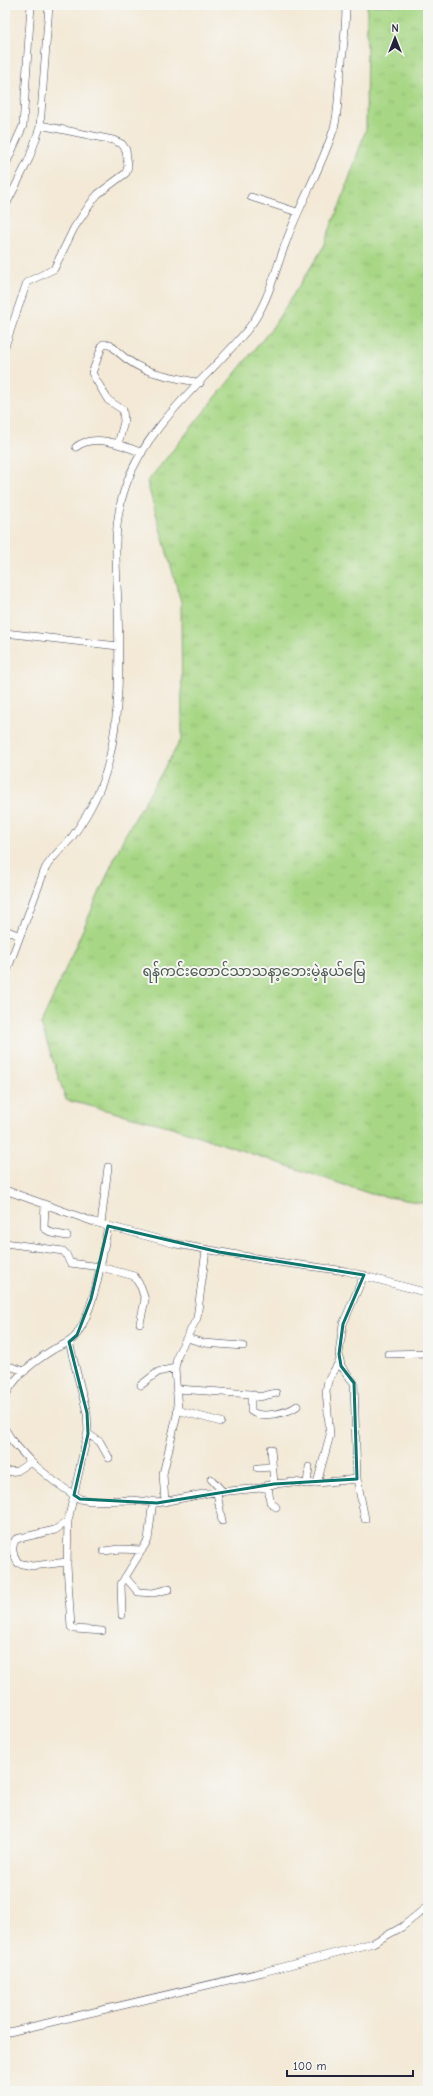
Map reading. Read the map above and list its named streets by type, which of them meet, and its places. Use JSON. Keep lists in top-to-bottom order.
{
  "parks": ["ရန်ကင်းတောင်သာသနာ့ဘေးမဲ့နယ်မြေ"],
  "scale_bar": "100 m",
  "north": "top"
}
